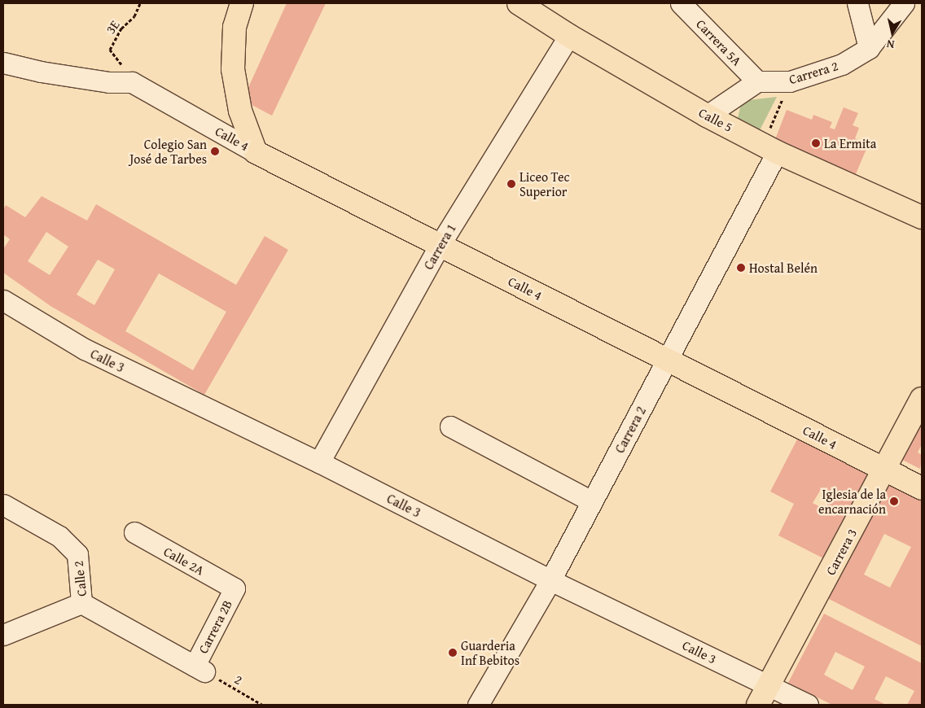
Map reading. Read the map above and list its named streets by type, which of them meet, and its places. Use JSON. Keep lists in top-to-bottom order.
{
  "streets": {
    "main road": ["Calle 5", "Calle 4", "Carrera 3"],
    "street": [
      "Carrera 5A",
      "Carrera 2",
      "Carrera 1",
      "Calle 3",
      "Calle 2A",
      "Calle 2",
      "Carrera 2B"
    ],
    "path": ["3E", "2"]
  },
  "crossings": [
    ["3E", "Calle 4"],
    ["Carrera 5A", "Carrera 2"],
    ["Carrera 2", "Calle 5"],
    ["Carrera 2", "Calle 4"],
    ["Carrera 2", "Calle 3"],
    ["Calle 5", "Carrera 1"],
    ["Calle 4", "Carrera 1"],
    ["Calle 4", "Carrera 3"],
    ["Carrera 1", "Calle 3"],
    ["Calle 3", "Carrera 3"],
    ["Calle 2A", "Carrera 2B"],
    ["Calle 2", "Carrera 2B"],
    ["Calle 2", "2"],
    ["Carrera 2B", "2"]
  ],
  "places": [
    "La Ermita",
    "Colegio San José de Tarbes",
    "Liceo Tec Superior",
    "Hostal Belén",
    "Iglesia de la encarnación",
    "Guarderia Inf Bebitos"
  ],
  "north": "bottom"
}
